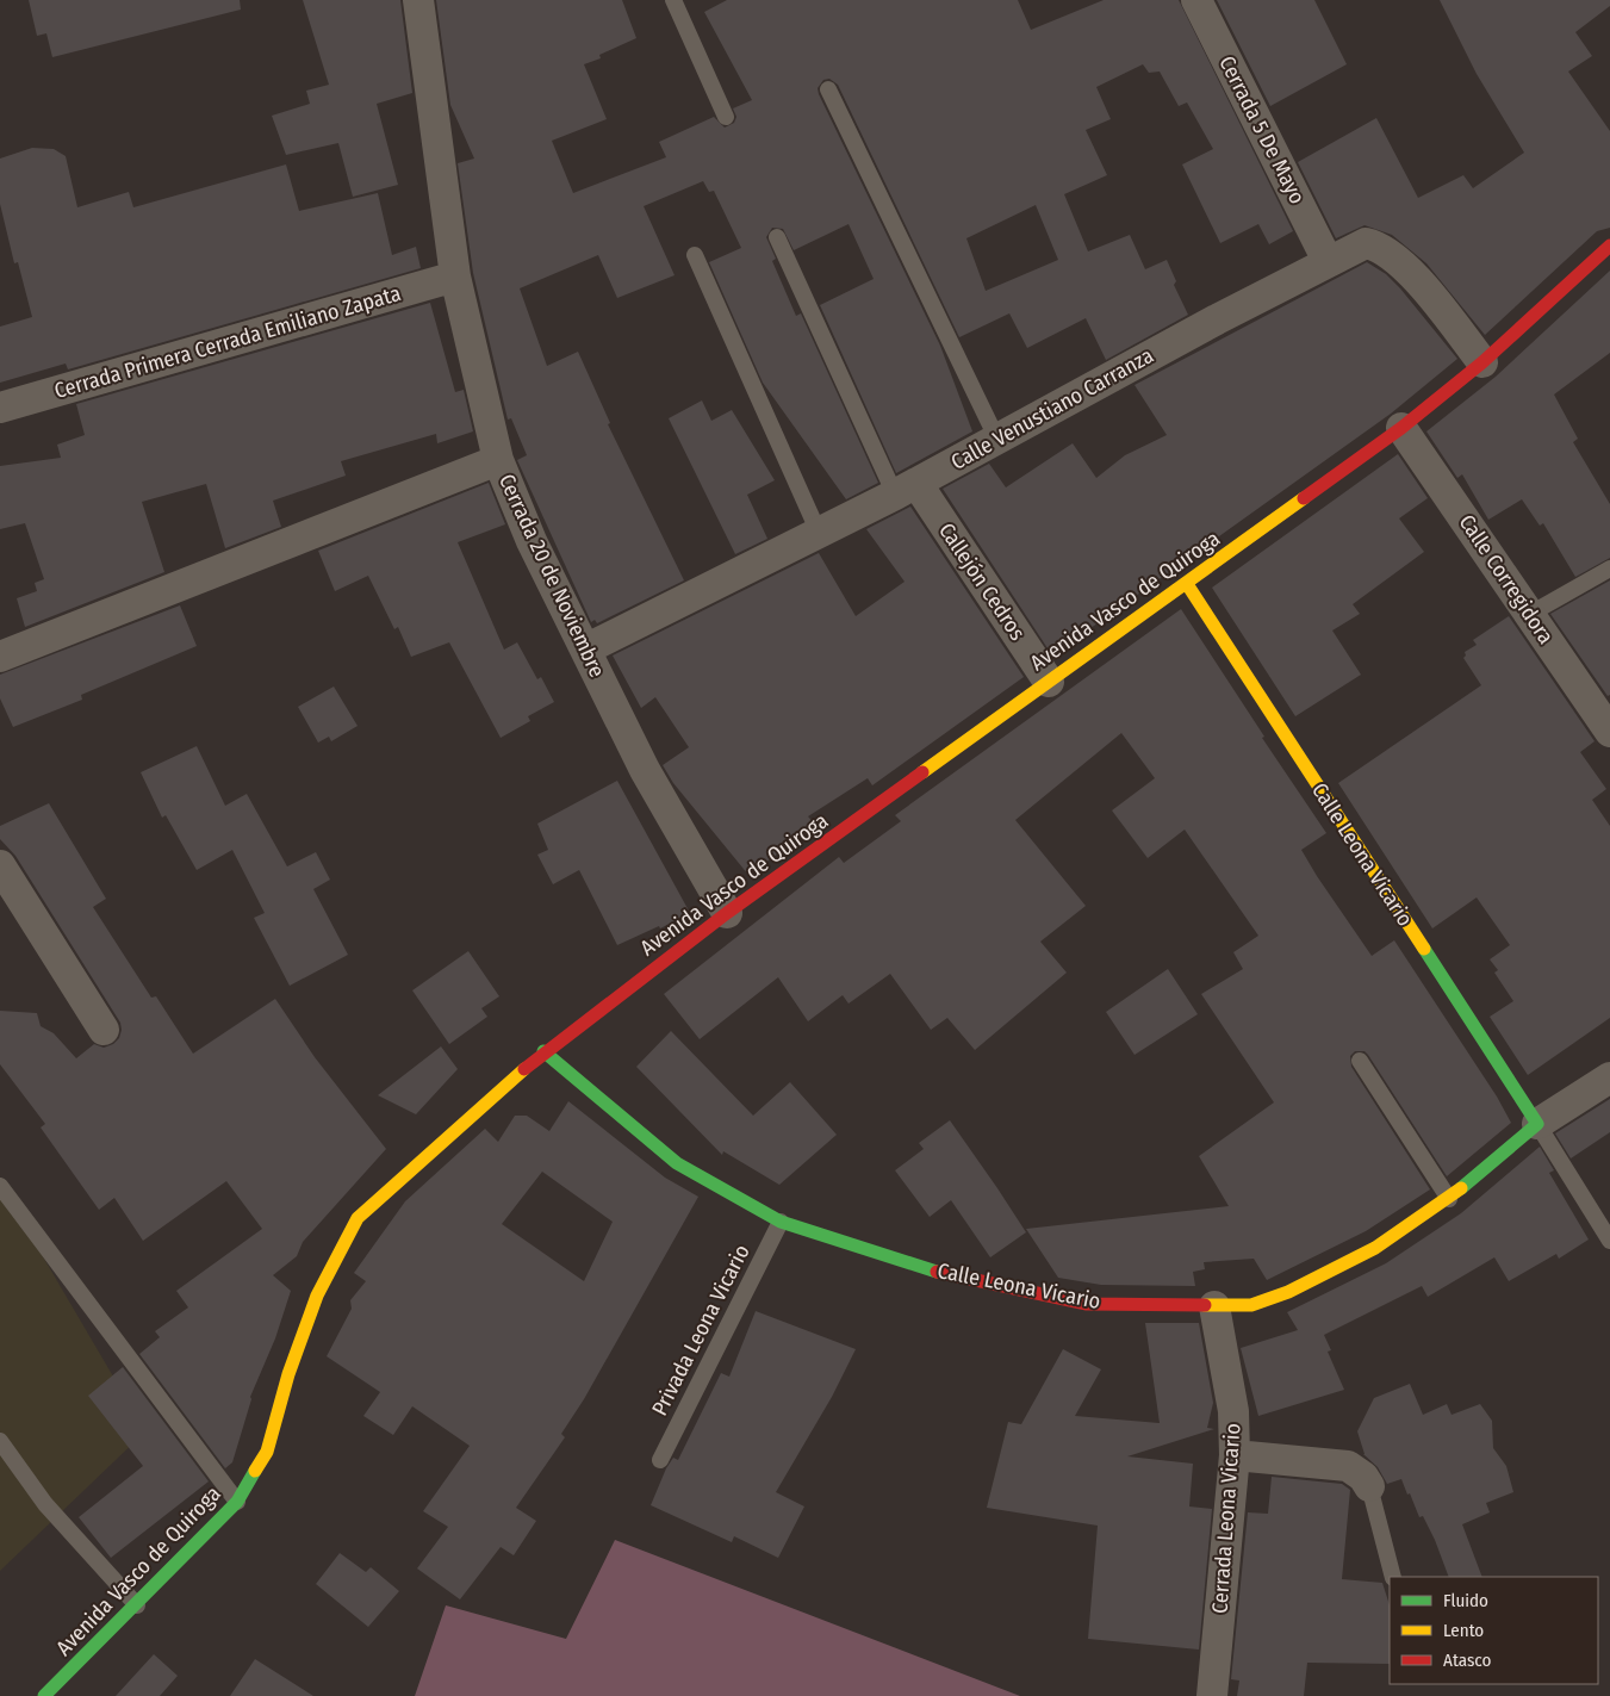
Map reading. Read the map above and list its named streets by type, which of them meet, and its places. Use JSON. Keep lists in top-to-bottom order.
{
  "streets": {
    "street": [
      "Cerrada 5 De Mayo",
      "Cerrada Primera Cerrada Emiliano Zapata",
      "Calle Venustiano Carranza",
      "Cerrada 20 de Noviembre",
      "Calle Corregidora",
      "Callejón Cedros",
      "Avenida Vasco de Quiroga",
      "Calle Leona Vicario",
      "Cerrada Leona Vicario"
    ],
    "lane": ["Privada Leona Vicario"]
  },
  "crossings": [
    ["Cerrada 5 De Mayo", "Calle Venustiano Carranza"],
    ["Cerrada Primera Cerrada Emiliano Zapata", "Cerrada 20 de Noviembre"],
    ["Calle Venustiano Carranza", "Cerrada 20 de Noviembre"],
    ["Calle Venustiano Carranza", "Callejón Cedros"],
    ["Calle Venustiano Carranza", "Avenida Vasco de Quiroga"],
    ["Cerrada 20 de Noviembre", "Avenida Vasco de Quiroga"],
    ["Calle Corregidora", "Avenida Vasco de Quiroga"],
    ["Callejón Cedros", "Avenida Vasco de Quiroga"],
    ["Avenida Vasco de Quiroga", "Calle Leona Vicario"],
    ["Calle Leona Vicario", "Privada Leona Vicario"],
    ["Calle Leona Vicario", "Cerrada Leona Vicario"]
  ],
  "legend": ["Fluido", "Lento", "Atasco"]
}
